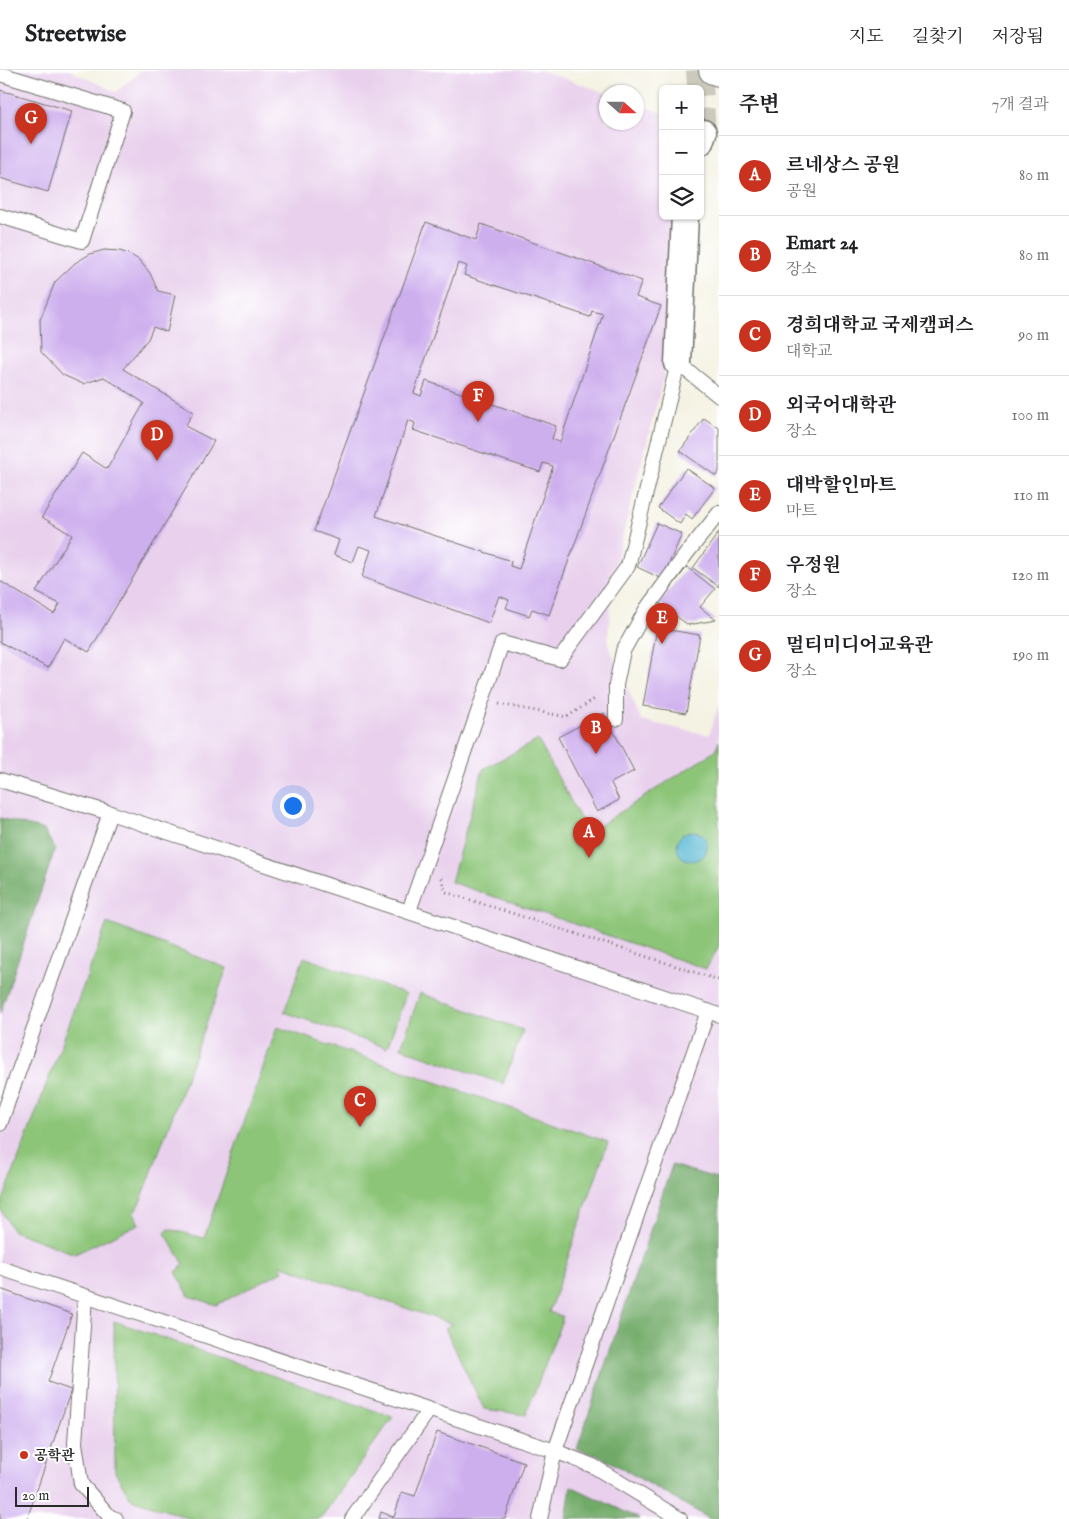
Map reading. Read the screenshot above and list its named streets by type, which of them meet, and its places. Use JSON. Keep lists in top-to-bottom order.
{
  "places": ["공학관"],
  "scale_bar": "20 m",
  "north": "right",
  "page": {
    "header": "Streetwise",
    "nav": ["지도", "길찾기", "저장됨"],
    "heading": ["주변", "7개 결과"],
    "map_buttons": ["+", "−"],
    "pins": [
      "G",
      "F",
      "D",
      "E",
      "B",
      "A",
      "C"
    ],
    "list": [
      {
        "mark": "A",
        "name": "르네상스 공원",
        "note": "공원",
        "value": "80 m"
      },
      {
        "mark": "B",
        "name": "Emart 24",
        "note": "장소",
        "value": "80 m"
      },
      {
        "mark": "C",
        "name": "경희대학교 국제캠퍼스",
        "note": "대학교",
        "value": "90 m"
      },
      {
        "mark": "D",
        "name": "외국어대학관",
        "note": "장소",
        "value": "100 m"
      },
      {
        "mark": "E",
        "name": "대박할인마트",
        "note": "마트",
        "value": "110 m"
      },
      {
        "mark": "F",
        "name": "우정원",
        "note": "장소",
        "value": "120 m"
      },
      {
        "mark": "G",
        "name": "멀티미디어교육관",
        "note": "장소",
        "value": "190 m"
      }
    ],
    "scale": "20 m"
  }
}
